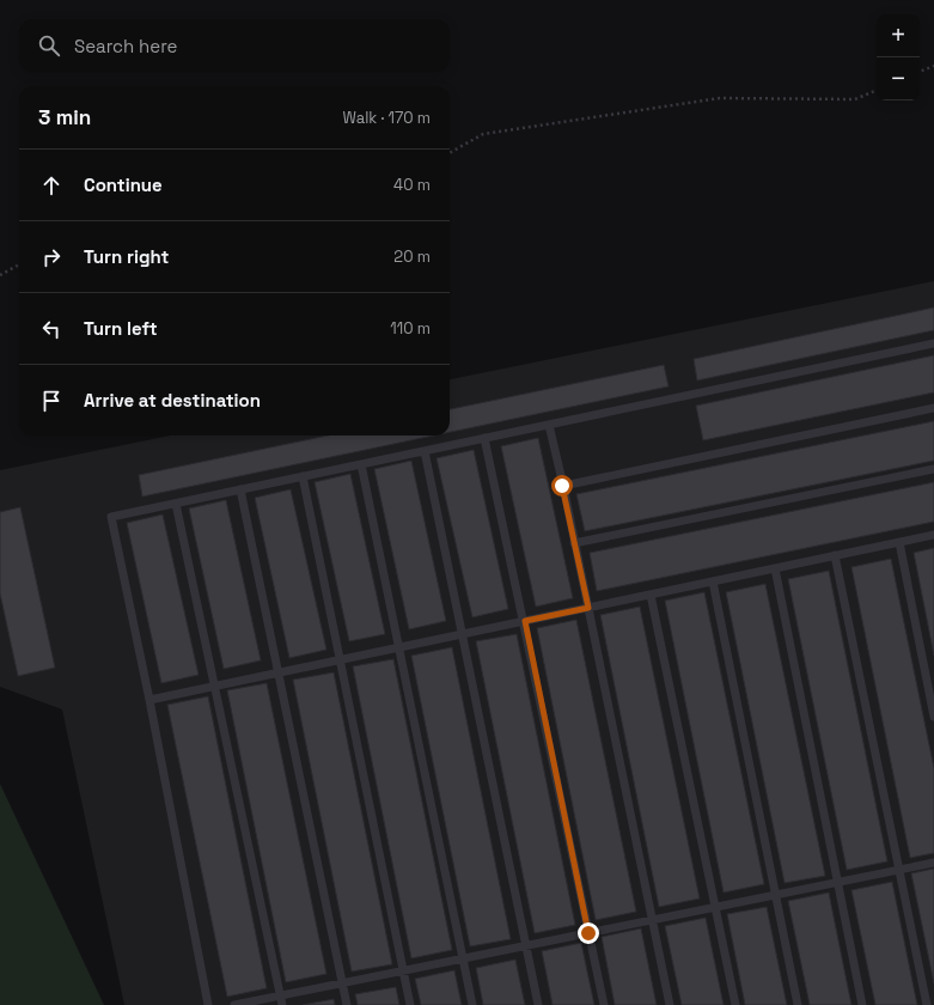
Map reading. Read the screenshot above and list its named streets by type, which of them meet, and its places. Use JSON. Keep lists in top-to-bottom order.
{
  "page": {
    "map_buttons": ["+", "−"],
    "search": "Search here",
    "heading": ["3 min", "Walk · 170 m"],
    "list": [
      ["Continue", "40 m"],
      ["Turn right", "20 m"],
      ["Turn left", "110 m"],
      "Arrive at destination"
    ]
  }
}
